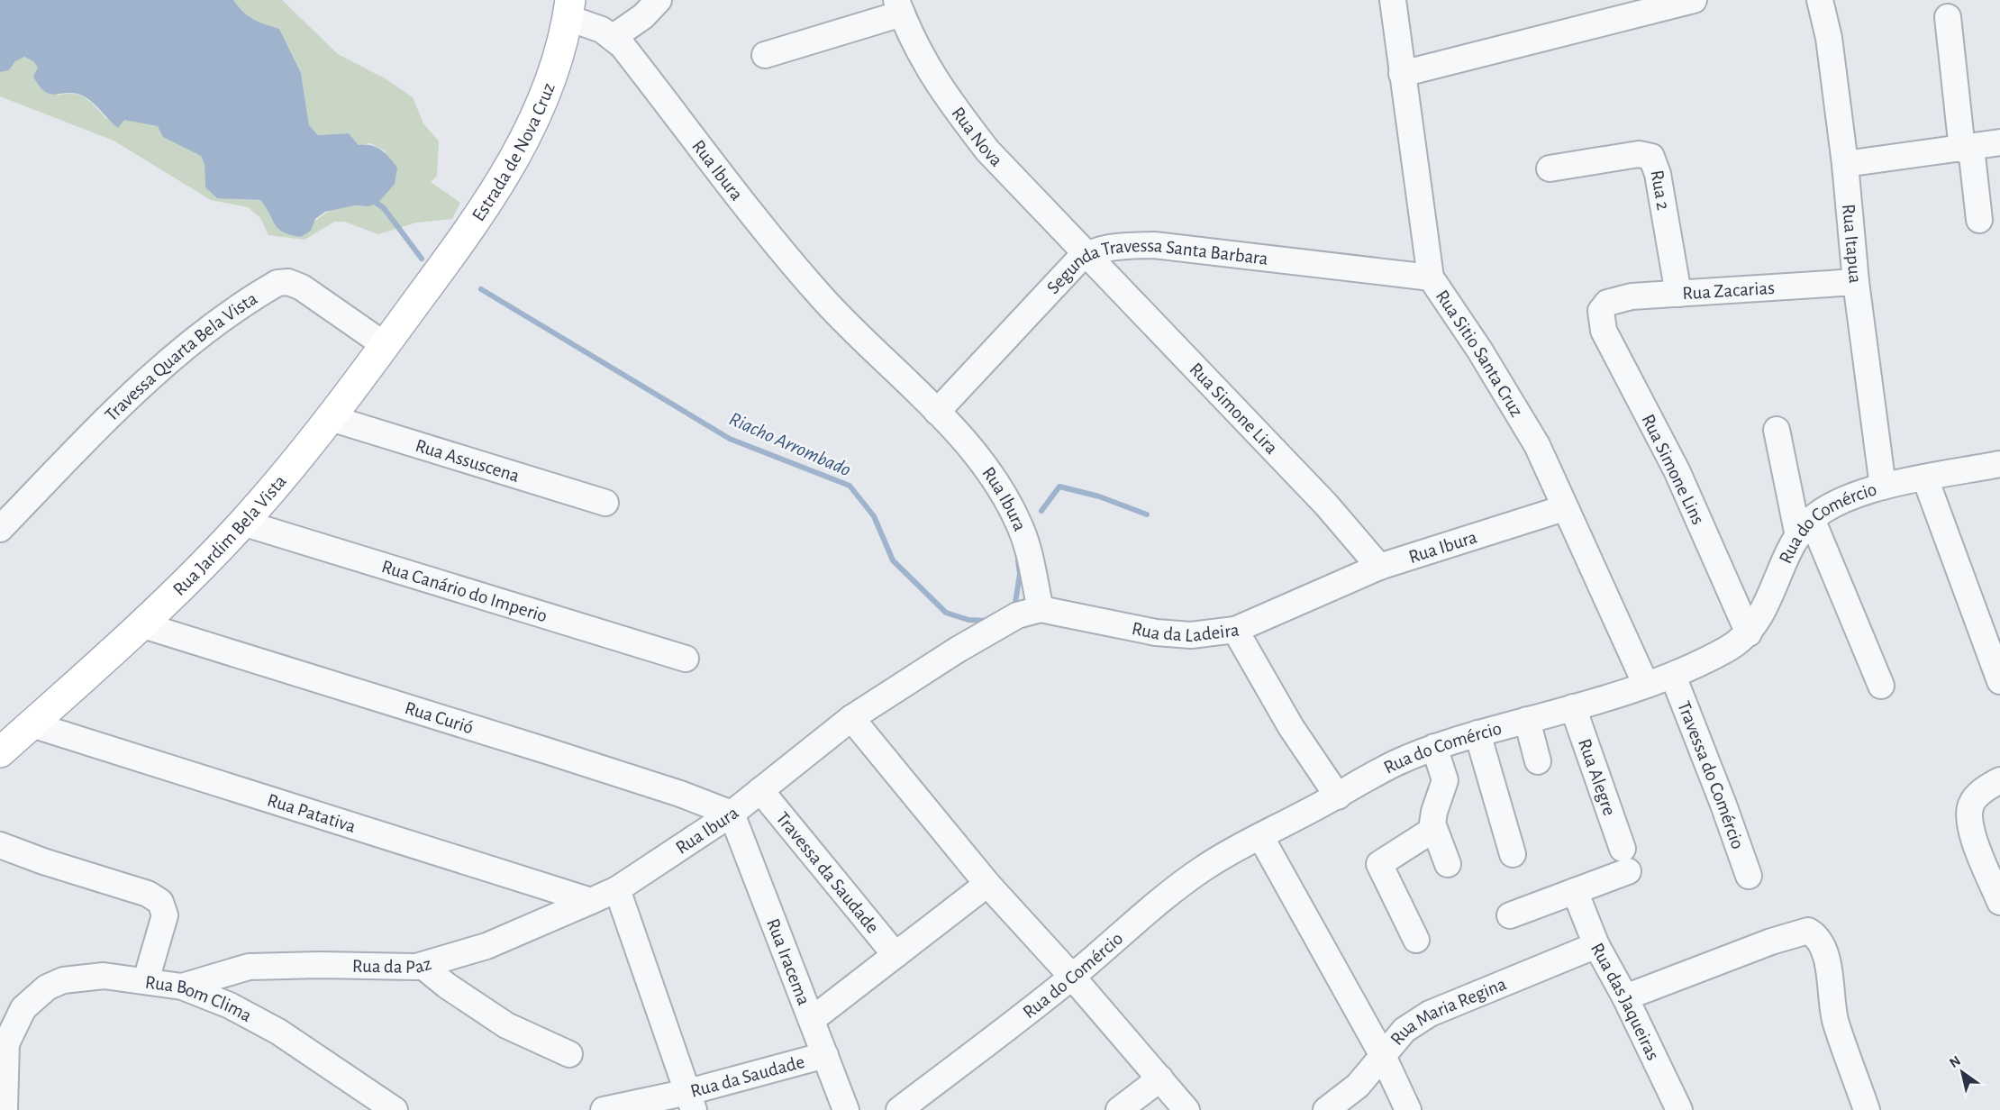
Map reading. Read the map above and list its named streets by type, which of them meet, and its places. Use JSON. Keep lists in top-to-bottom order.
{
  "streets": {
    "main road": ["Estrada de Nova Cruz", "Rua Jardim Bela Vista"],
    "street": [
      "Rua Nova",
      "Rua Ibura",
      "Rua 2",
      "Rua Itapua",
      "Segunda Travessa Santa Barbara",
      "Rua Zacarias",
      "Rua Sitio Santa Cruz",
      "Travessa Quarta Bela Vista",
      "Rua Simone Lira",
      "Rua Assuscena",
      "Rua Simone Lins",
      "Rua do Comércio",
      "Rua Canário do Imperio",
      "Rua da Ladeira",
      "Rua Curió",
      "Travessa do Comércio",
      "Rua Alegre",
      "Rua Patativa",
      "Travessa da Saudade",
      "Rua Iracema",
      "Rua da Paz",
      "Rua Bom Clima",
      "Rua das Jaqueiras",
      "Rua Maria Regina",
      "Rua da Saudade"
    ]
  },
  "crossings": [
    ["Rua Nova", "Segunda Travessa Santa Barbara"],
    ["Rua Nova", "Rua Simone Lira"],
    ["Estrada de Nova Cruz", "Rua Ibura"],
    ["Estrada de Nova Cruz", "Rua Jardim Bela Vista"],
    ["Rua Ibura", "Segunda Travessa Santa Barbara"],
    ["Rua Ibura", "Rua Sitio Santa Cruz"],
    ["Rua Ibura", "Rua Simone Lira"],
    ["Rua Ibura", "Rua da Ladeira"],
    ["Rua Ibura", "Rua Curió"],
    ["Rua Ibura", "Rua Patativa"],
    ["Rua Ibura", "Travessa da Saudade"],
    ["Rua Ibura", "Rua Iracema"],
    ["Rua Ibura", "Rua da Paz"],
    ["Rua 2", "Rua Zacarias"],
    ["Rua Itapua", "Rua Zacarias"],
    ["Rua Itapua", "Rua do Comércio"],
    ["Segunda Travessa Santa Barbara", "Rua Sitio Santa Cruz"],
    ["Segunda Travessa Santa Barbara", "Rua Simone Lira"],
    ["Rua Zacarias", "Rua Simone Lins"],
    ["Rua Sitio Santa Cruz", "Rua do Comércio"],
    ["Travessa Quarta Bela Vista", "Rua Jardim Bela Vista"],
    ["Rua Assuscena", "Rua Jardim Bela Vista"],
    ["Rua Simone Lins", "Rua do Comércio"],
    ["Rua do Comércio", "Rua da Ladeira"],
    ["Rua do Comércio", "Travessa do Comércio"],
    ["Rua do Comércio", "Rua Alegre"],
    ["Rua Jardim Bela Vista", "Rua Canário do Imperio"],
    ["Rua Jardim Bela Vista", "Rua Curió"],
    ["Rua Jardim Bela Vista", "Rua Patativa"],
    ["Rua Curió", "Rua Iracema"],
    ["Rua Alegre", "Rua das Jaqueiras"],
    ["Rua Patativa", "Rua da Paz"],
    ["Rua Iracema", "Rua da Saudade"],
    ["Rua da Paz", "Rua Bom Clima"],
    ["Rua das Jaqueiras", "Rua Maria Regina"]
  ],
  "water": ["Riacho Arrombado"],
  "north": "top left"
}
